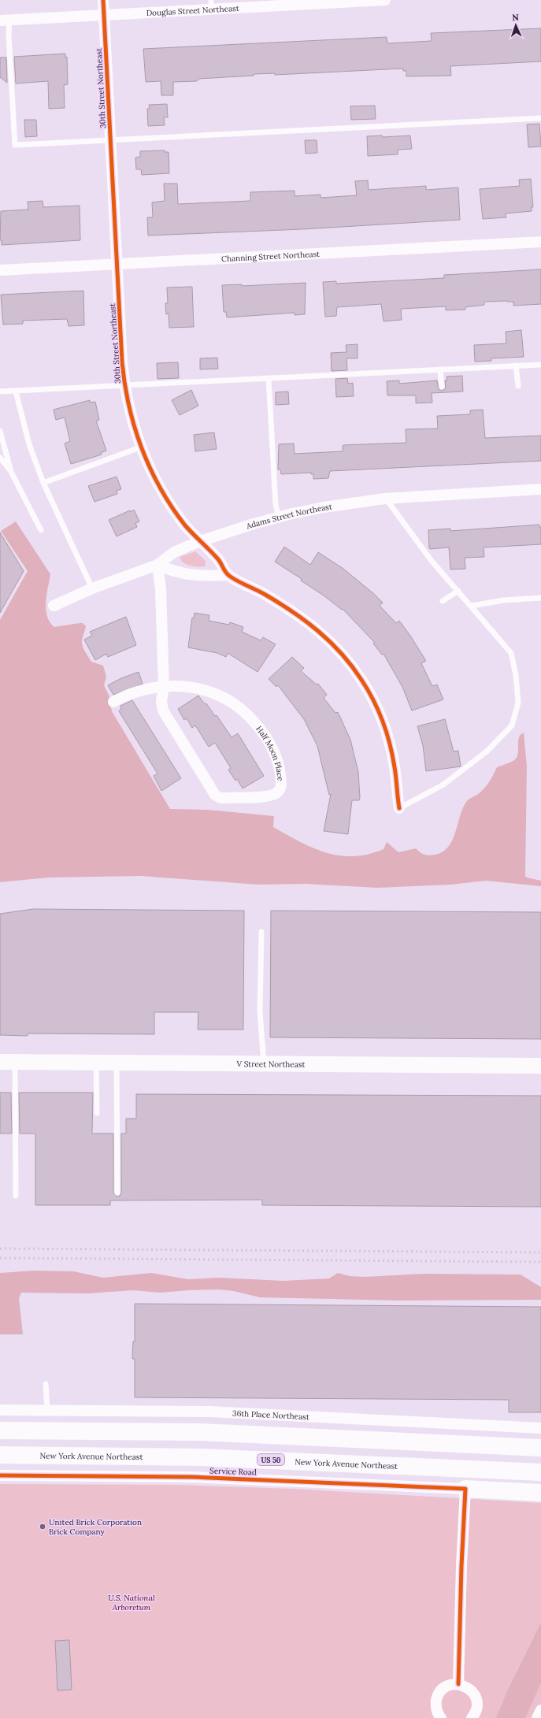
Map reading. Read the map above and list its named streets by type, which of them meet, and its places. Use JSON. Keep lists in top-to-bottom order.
{
  "streets": {
    "highway": ["New York Avenue Northeast", "US 50"],
    "street": [
      "Douglas Street Northeast",
      "30th Street Northeast",
      "Channing Street Northeast",
      "Adams Street Northeast",
      "Half Moon Place",
      "V Street Northeast",
      "36th Place Northeast",
      "Service Road"
    ]
  },
  "crossings": [
    ["Douglas Street Northeast", "30th Street Northeast"],
    ["30th Street Northeast", "Channing Street Northeast"],
    ["30th Street Northeast", "Adams Street Northeast"],
    ["Adams Street Northeast", "Half Moon Place"]
  ],
  "parks": ["U.S. National Arboretum"],
  "places": ["United Brick Corporation Brick Company"],
  "north": "top"
}
